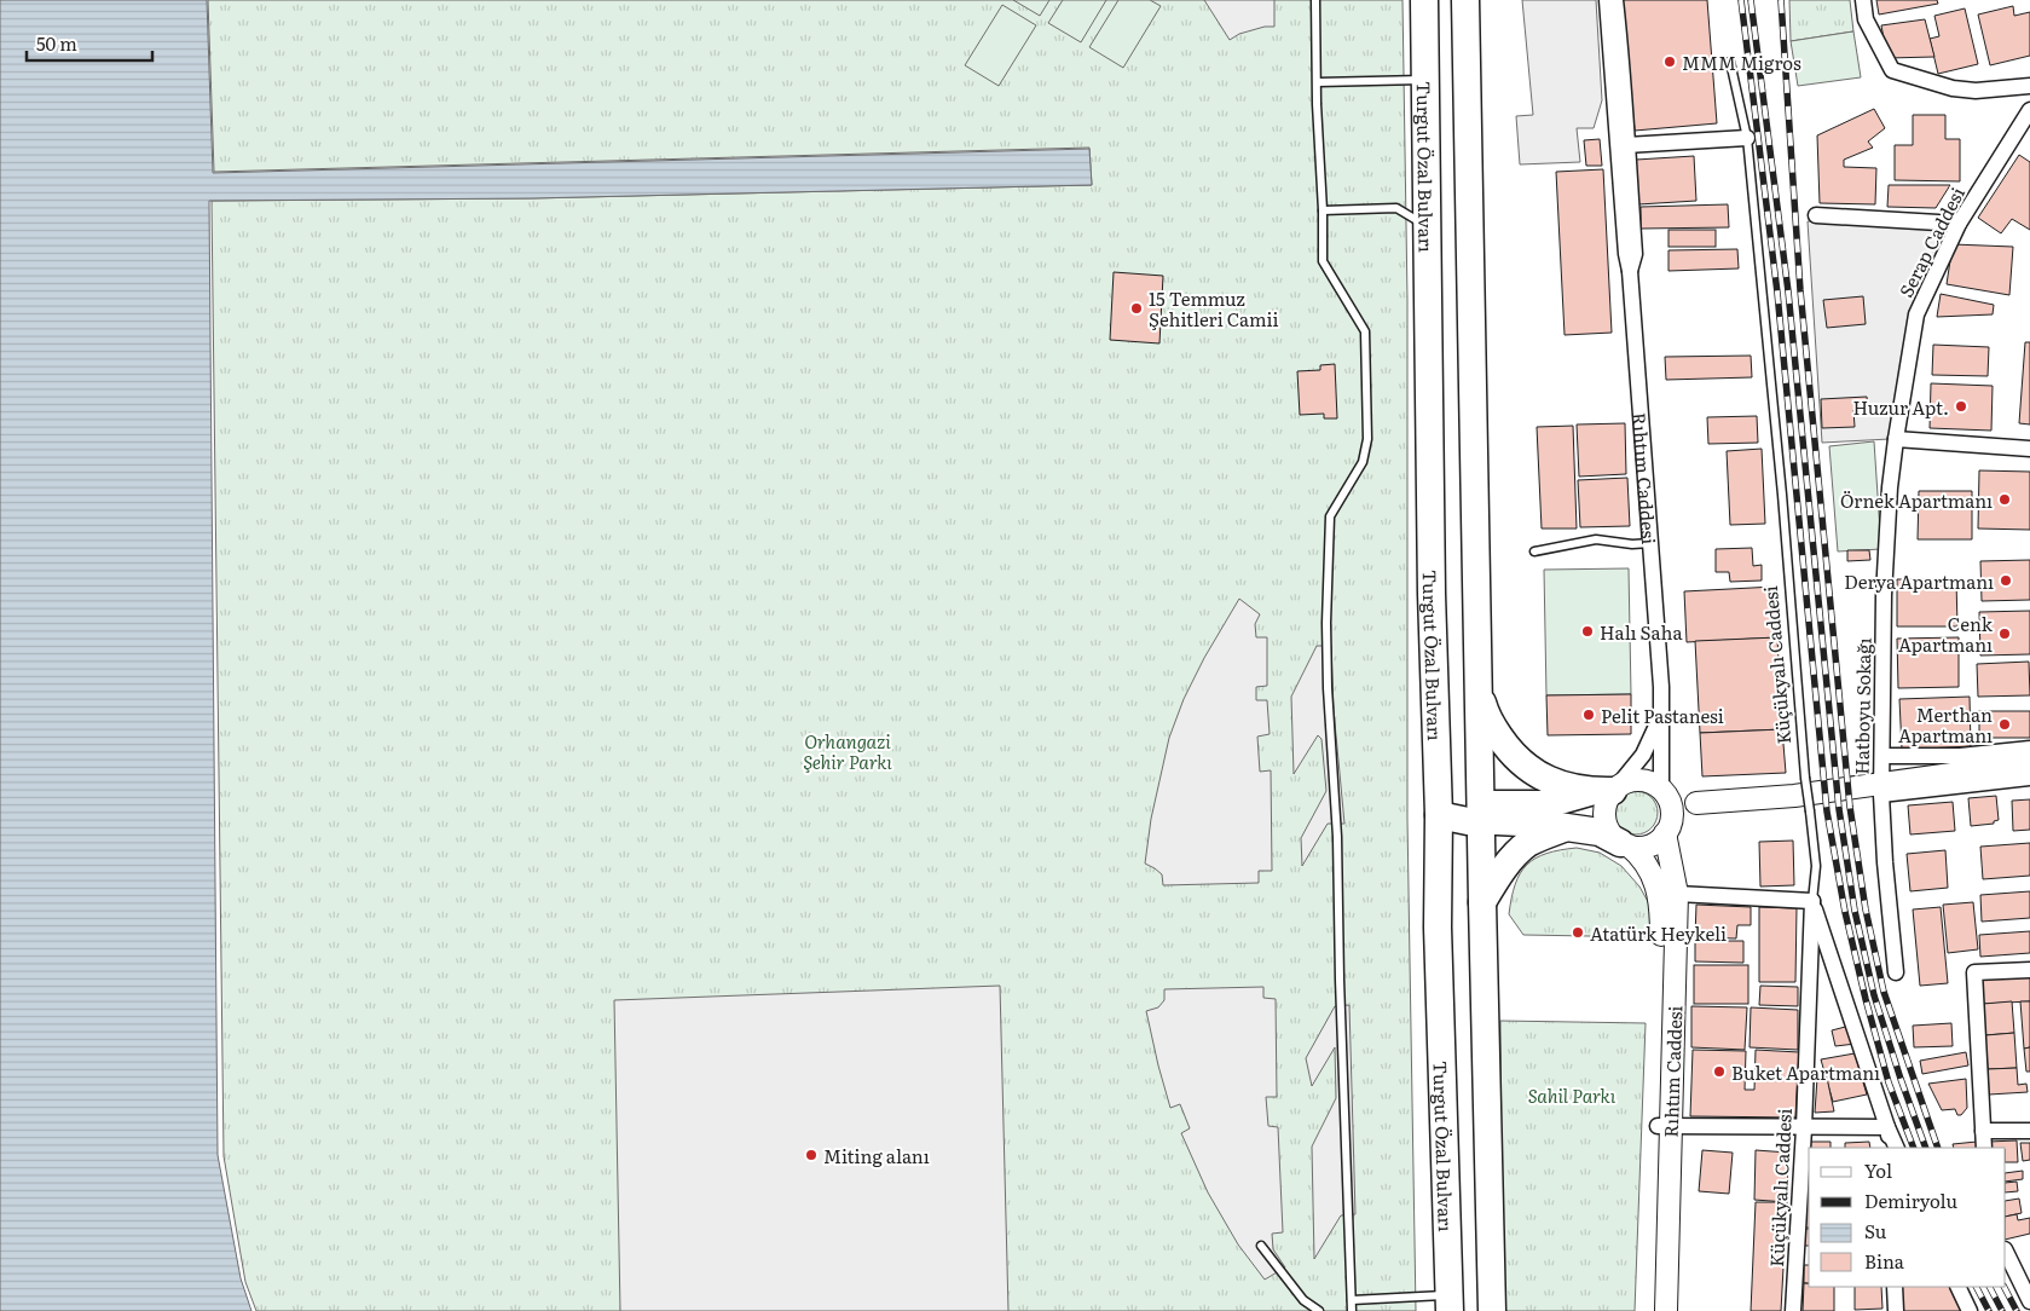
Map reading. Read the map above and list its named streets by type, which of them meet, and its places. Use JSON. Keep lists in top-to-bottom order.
{
  "streets": {
    "highway": ["Turgut Özal Bulvarı"],
    "street": [
      "Serap Caddesi",
      "Rıhtım Caddesi",
      "Küçükyalı Caddesi",
      "Hatboyu Sokağı"
    ]
  },
  "crossings": [
    ["Serap Caddesi", "Hatboyu Sokağı"]
  ],
  "parks": ["Orhangazi Şehir Parkı", "Sahil Parkı"],
  "places": [
    "MMM Migros",
    "15 Temmuz Şehitleri Camii",
    "Huzur Apt.",
    "Örnek Apartmanı",
    "Derya Apartmanı",
    "Halı Saha",
    "Cenk Apartmanı",
    "Pelit Pastanesi",
    "Merthan Apartmanı",
    "Atatürk Heykeli",
    "Buket Apartmanı",
    "Miting alanı"
  ],
  "legend": [
    "Yol",
    "Demiryolu",
    "Su",
    "Bina"
  ],
  "scale_bar": "50 m"
}
